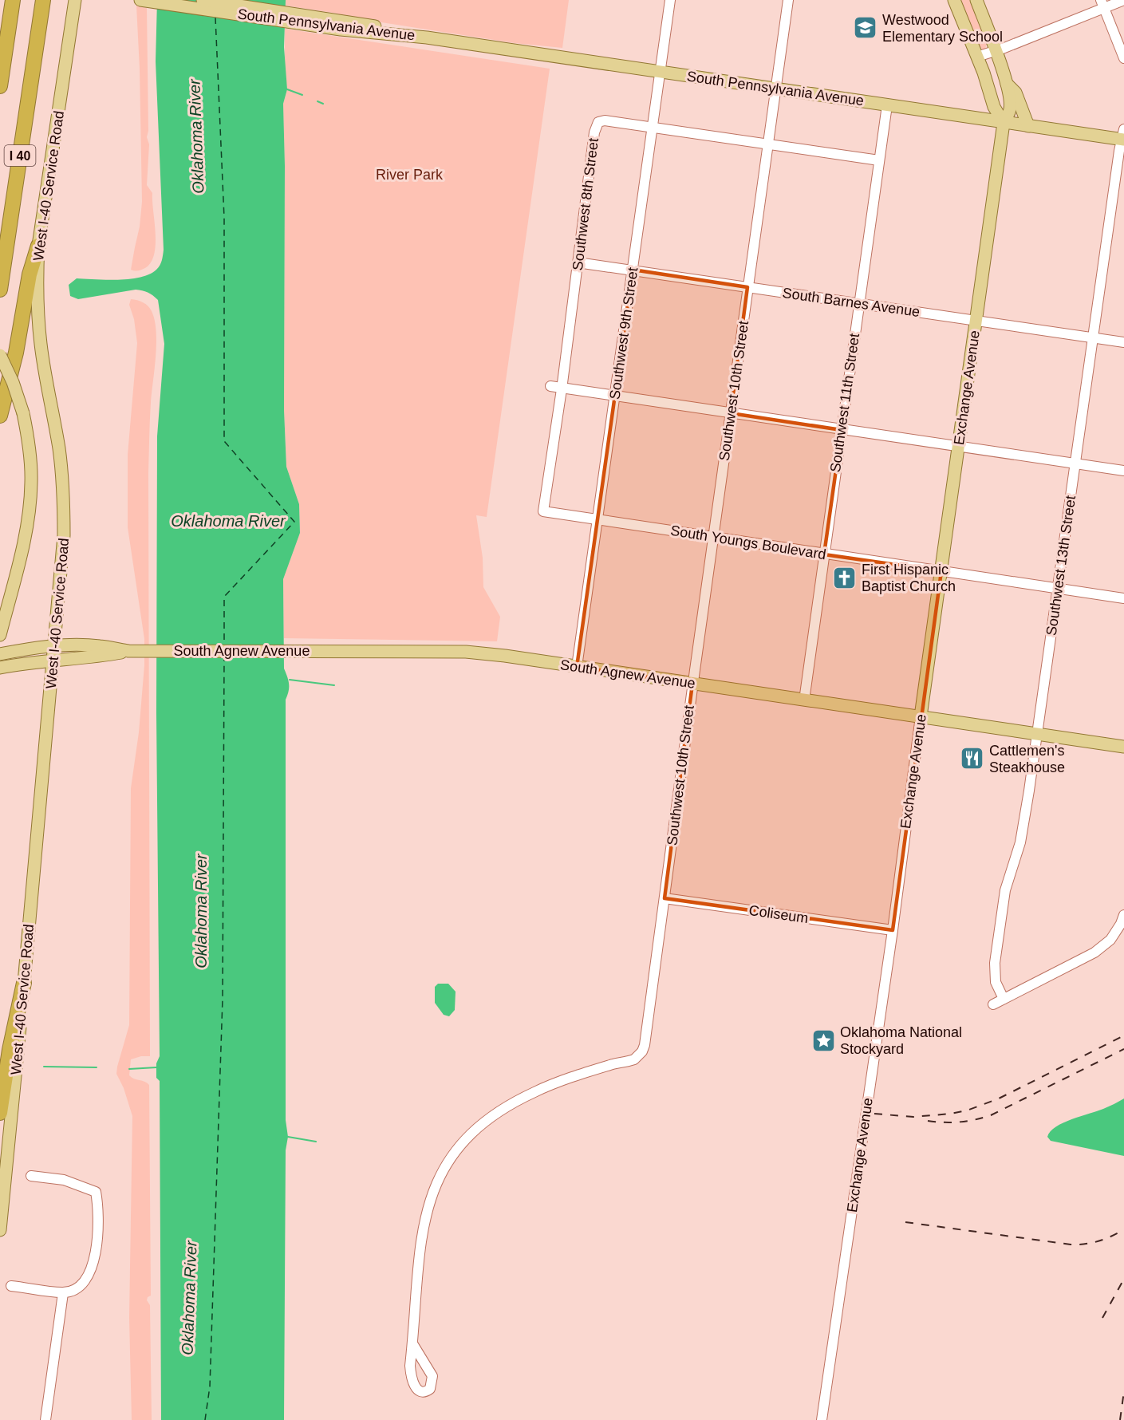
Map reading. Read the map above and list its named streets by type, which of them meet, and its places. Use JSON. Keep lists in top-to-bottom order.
{
  "streets": {
    "highway": ["I 40"],
    "main road": [
      "South Pennsylvania Avenue",
      "West I-40 Service Road",
      "Exchange Avenue",
      "South Agnew Avenue"
    ],
    "street": [
      "Southwest 8th Street",
      "South Barnes Avenue",
      "Southwest 9th Street",
      "Southwest 10th Street",
      "Southwest 11th Street",
      "South Youngs Boulevard",
      "Southwest 13th Street",
      "Coliseum"
    ]
  },
  "crossings": [
    ["South Pennsylvania Avenue", "Southwest 9th Street"],
    ["South Pennsylvania Avenue", "Exchange Avenue"],
    ["South Pennsylvania Avenue", "Southwest 10th Street"],
    ["South Pennsylvania Avenue", "Southwest 11th Street"],
    ["South Pennsylvania Avenue", "Southwest 13th Street"],
    ["West I-40 Service Road", "South Agnew Avenue"],
    ["Southwest 8th Street", "South Barnes Avenue"],
    ["Southwest 8th Street", "Southwest 9th Street"],
    ["Southwest 8th Street", "Southwest 10th Street"],
    ["Southwest 8th Street", "Southwest 11th Street"],
    ["Southwest 8th Street", "South Youngs Boulevard"],
    ["South Barnes Avenue", "Southwest 9th Street"],
    ["South Barnes Avenue", "Exchange Avenue"],
    ["South Barnes Avenue", "Southwest 10th Street"],
    ["South Barnes Avenue", "Southwest 11th Street"],
    ["South Barnes Avenue", "Southwest 13th Street"],
    ["Southwest 9th Street", "South Youngs Boulevard"],
    ["Southwest 9th Street", "South Agnew Avenue"],
    ["Exchange Avenue", "South Youngs Boulevard"],
    ["Exchange Avenue", "South Agnew Avenue"],
    ["Exchange Avenue", "Coliseum"],
    ["Southwest 10th Street", "South Youngs Boulevard"],
    ["Southwest 10th Street", "South Agnew Avenue"],
    ["Southwest 10th Street", "Coliseum"],
    ["Southwest 11th Street", "South Youngs Boulevard"],
    ["Southwest 11th Street", "South Agnew Avenue"],
    ["South Youngs Boulevard", "Southwest 13th Street"],
    ["Southwest 13th Street", "South Agnew Avenue"]
  ],
  "water": ["Oklahoma River"],
  "parks": ["River Park"],
  "places": {
    "school or university": ["Westwood Elementary School"],
    "church": ["First Hispanic Baptist Church"],
    "restaurant": ["Cattlemen's Steakhouse"],
    "place": ["Oklahoma National Stockyard"]
  }
}
